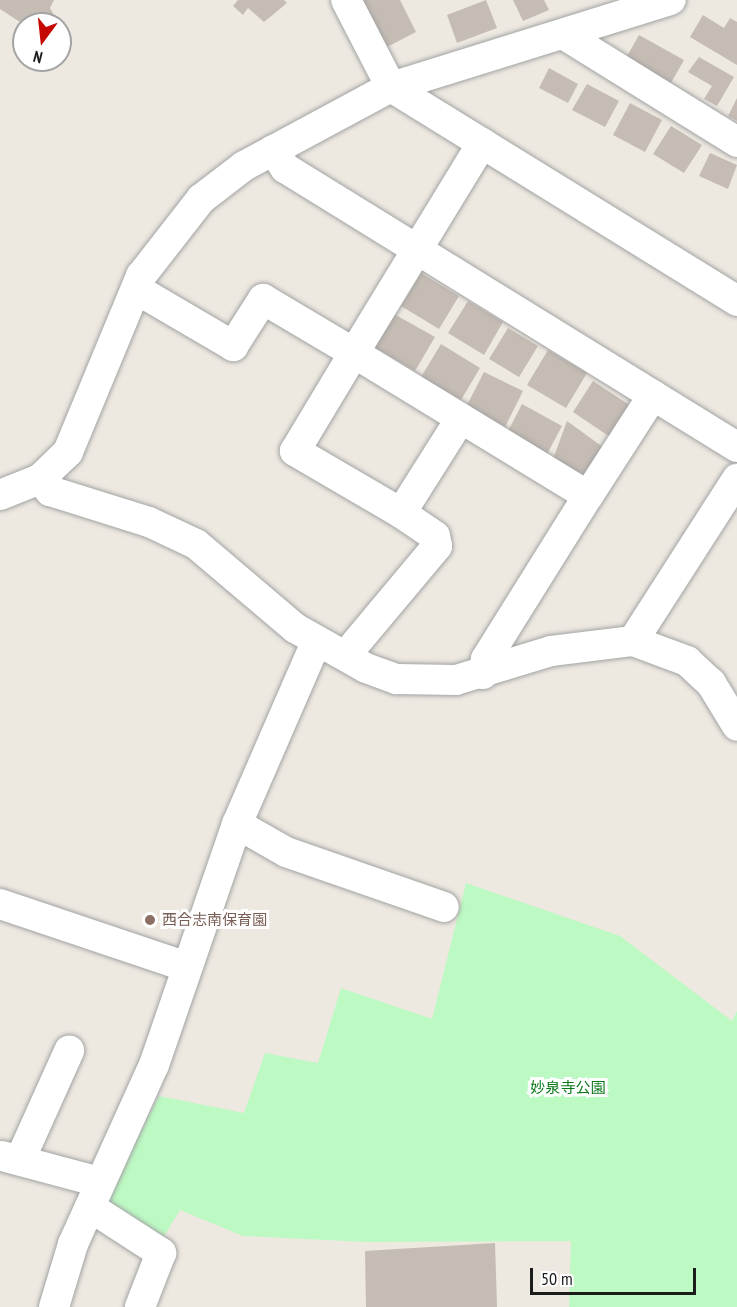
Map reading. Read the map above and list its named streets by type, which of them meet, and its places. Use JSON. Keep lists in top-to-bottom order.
{
  "parks": ["妙泉寺公園"],
  "places": ["西合志南保育園"],
  "scale_bar": "50 m",
  "north": "bottom"
}
